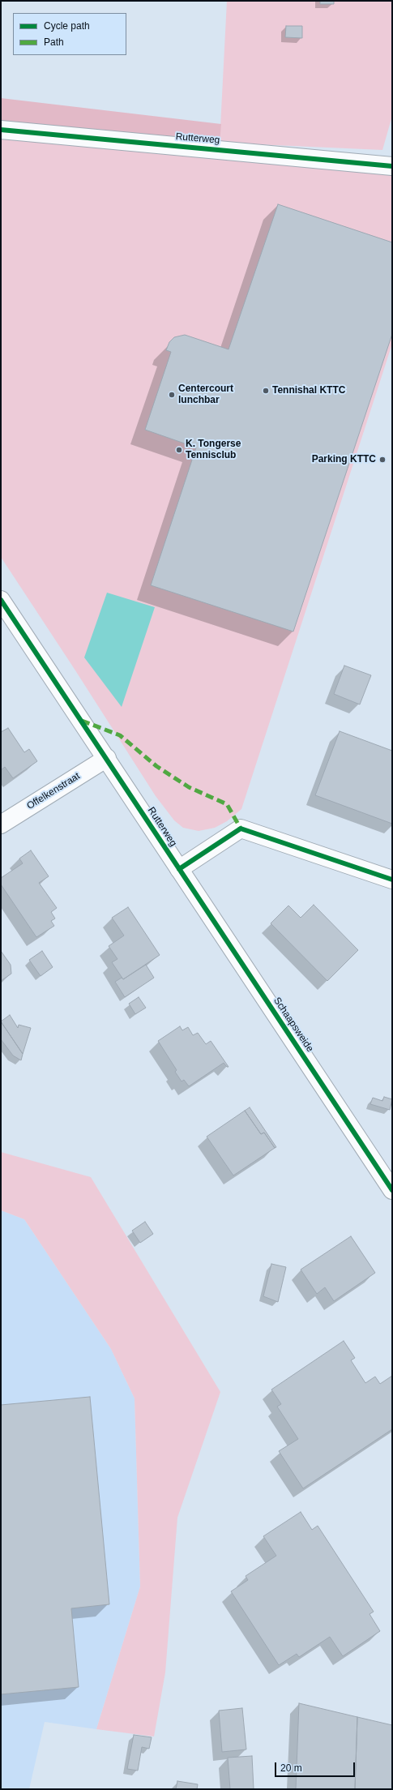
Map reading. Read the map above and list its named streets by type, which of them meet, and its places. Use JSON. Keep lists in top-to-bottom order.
{
  "streets": {
    "street": ["Rutterweg", "Offelkenstraat", "Schaapsweide"]
  },
  "crossings": [
    ["Rutterweg", "Offelkenstraat"],
    ["Rutterweg", "Schaapsweide"]
  ],
  "places": [
    "Tennishal KTTC",
    "Centercourt lunchbar",
    "K. Tongerse Tennisclub",
    "Parking KTTC"
  ],
  "legend": ["Cycle path", "Path"],
  "scale_bar": "20 m"
}
